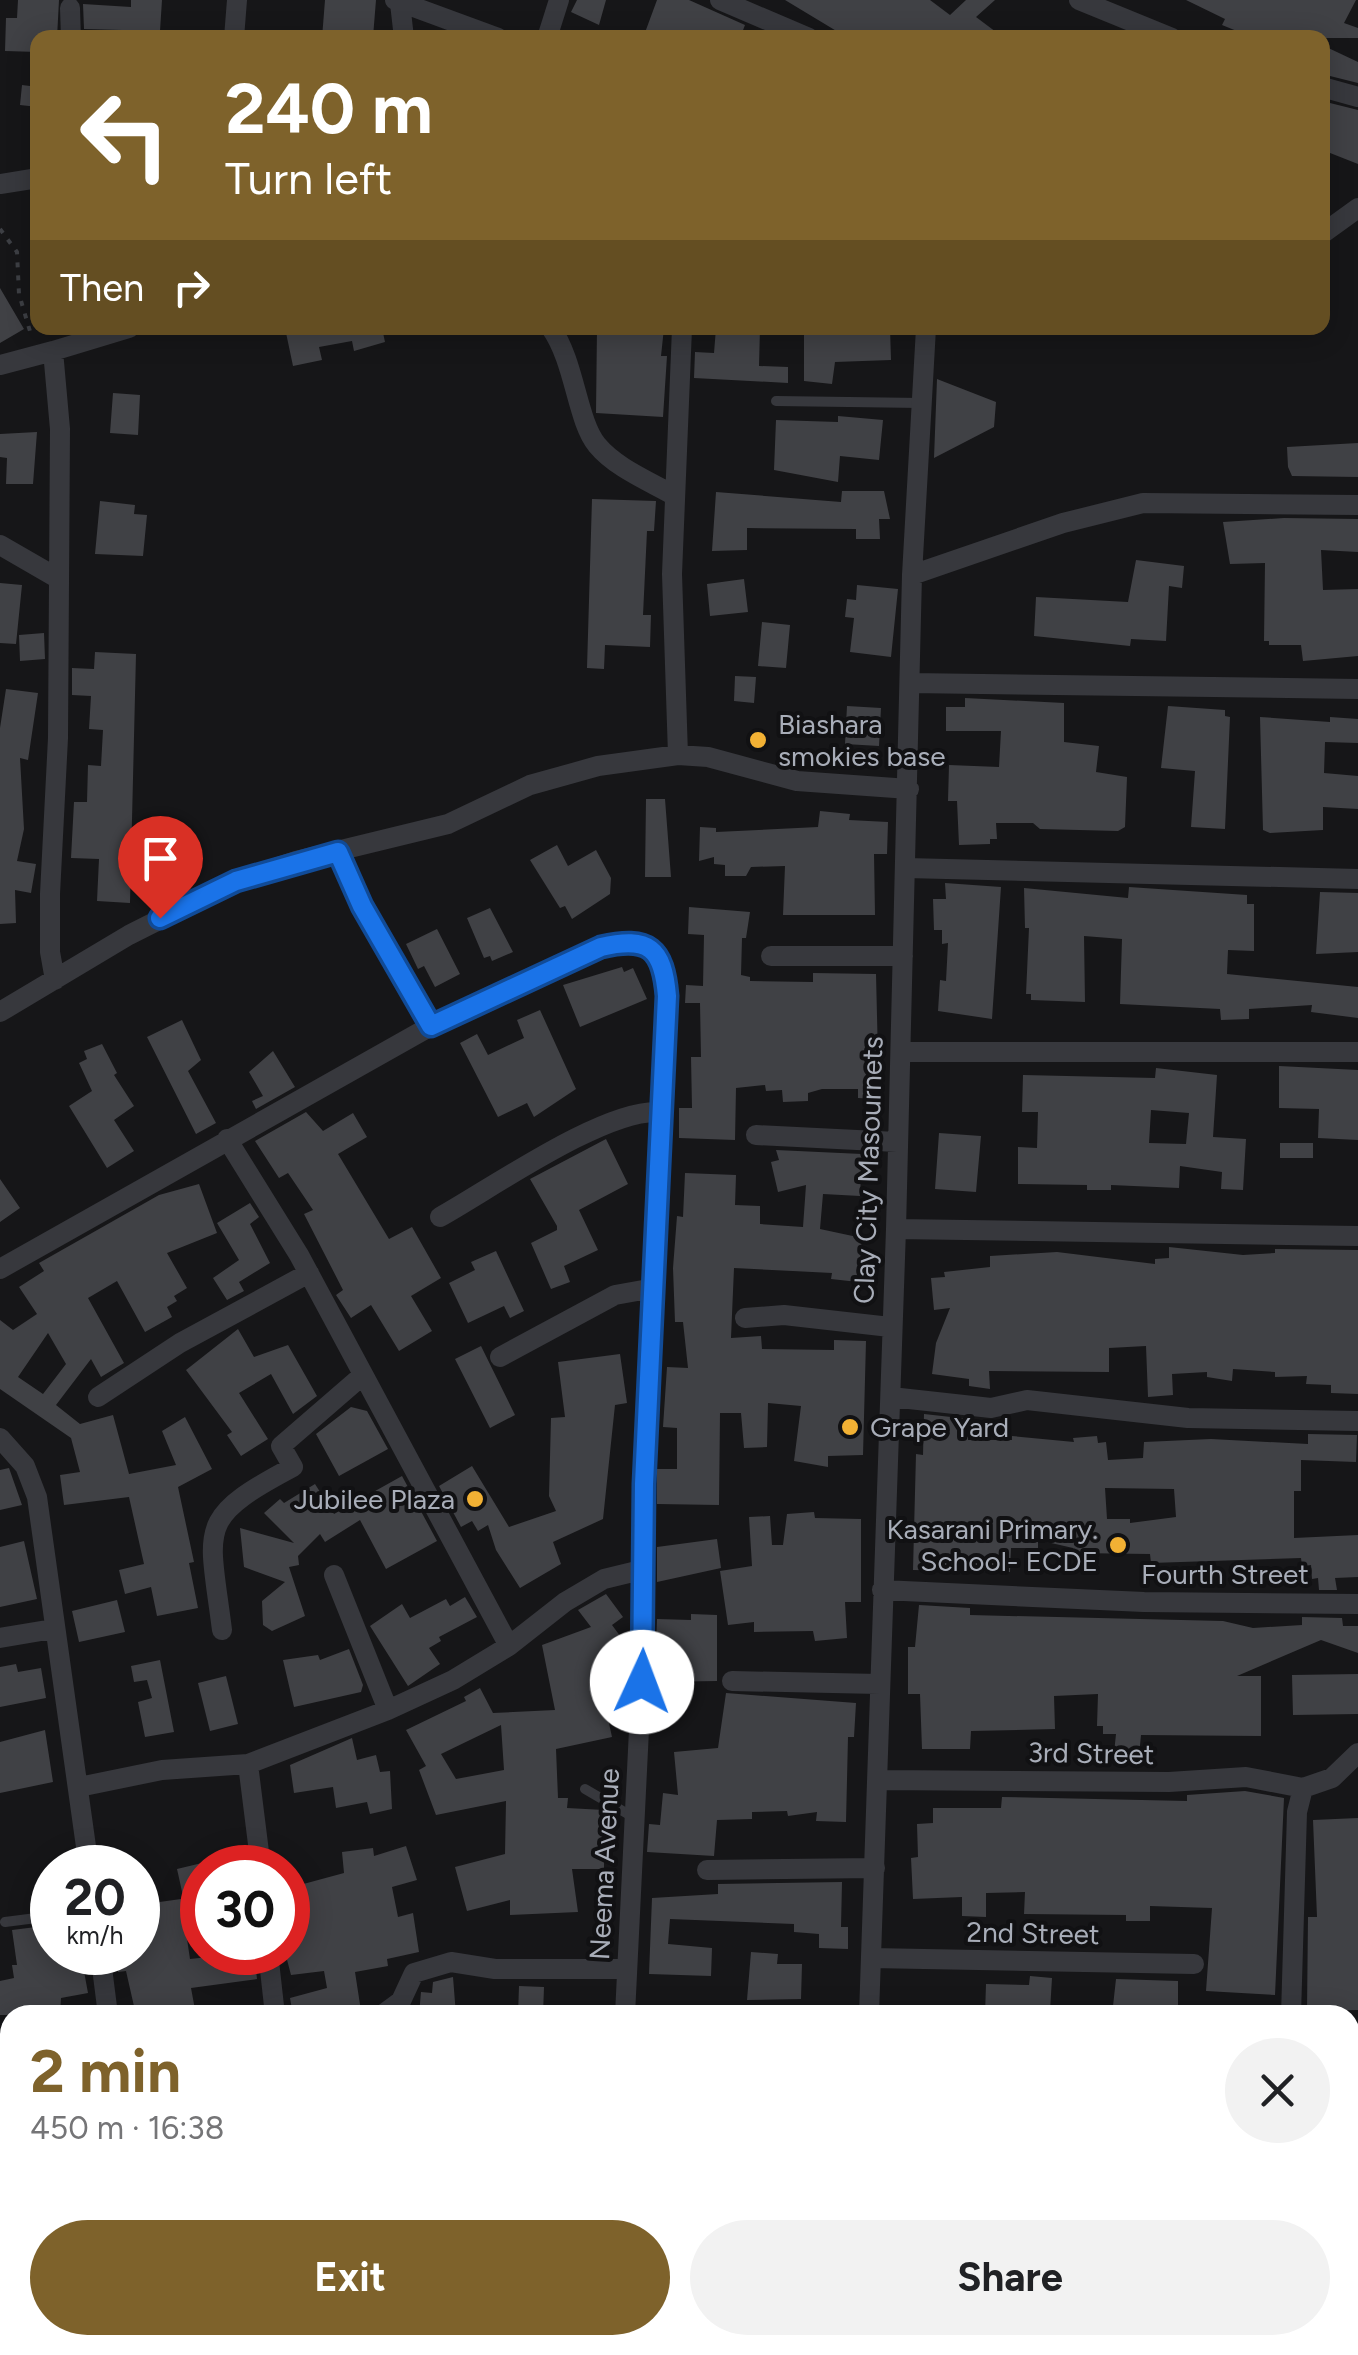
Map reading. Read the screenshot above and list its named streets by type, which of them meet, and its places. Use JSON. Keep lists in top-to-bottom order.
{
  "streets": {
    "street": [
      "Clay City Masournets",
      "Fourth Street",
      "3rd Street",
      "Neema Avenue",
      "2nd Street"
    ]
  },
  "crossings": [
    ["Clay City Masournets", "Fourth Street"],
    ["Clay City Masournets", "3rd Street"],
    ["Clay City Masournets", "2nd Street"]
  ],
  "places": [
    "Biashara smokies base",
    "Grape Yard",
    "Jubilee Plaza",
    "Kasarani Primary. School- ECDE"
  ],
  "page": {
    "turn": ["240 m", "Turn left"],
    "then": "Then",
    "speed": "20 km/h",
    "limit": "30",
    "heading": ["2 min", "450 m · 16:38"],
    "buttons": ["Exit", "Share"]
  }
}
